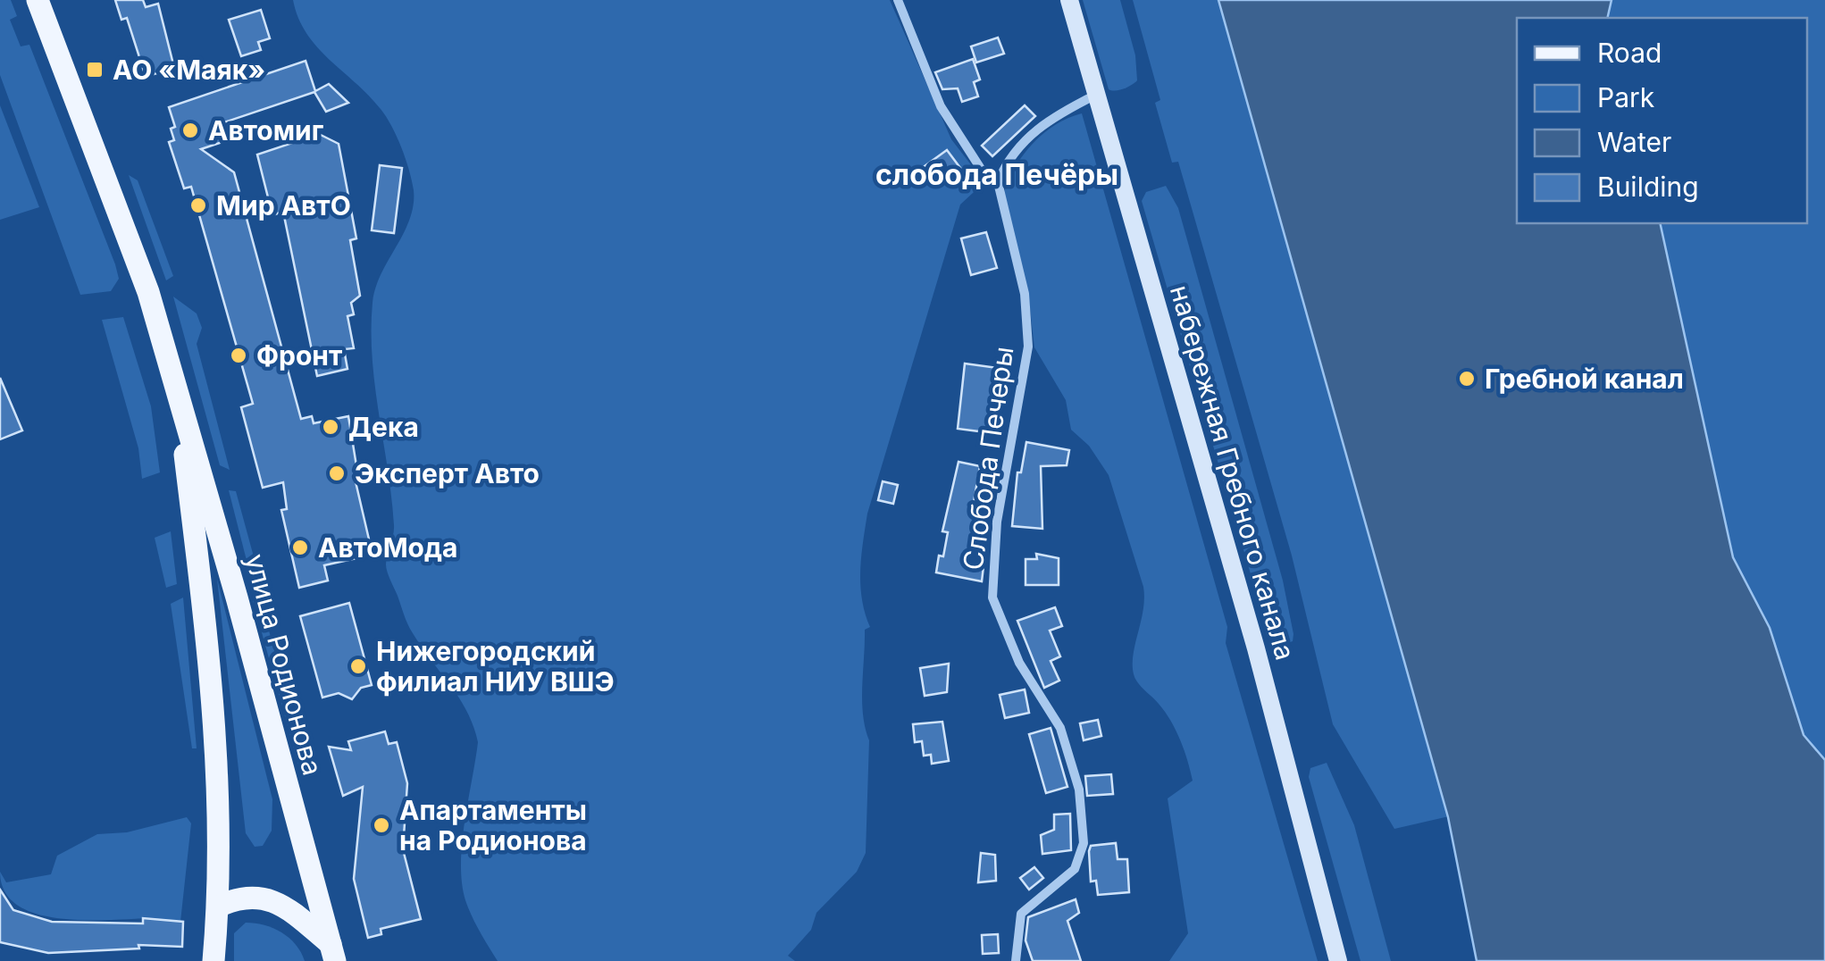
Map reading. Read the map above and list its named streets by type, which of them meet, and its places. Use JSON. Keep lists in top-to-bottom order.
{
  "streets": {
    "main road": ["улица Родионова"],
    "street": ["Слобода Печеры", "набережная Гребного канала"]
  },
  "districts": ["слобода Печёры"],
  "places": {
    "transit": ["АО «Маяк»"],
    "other": [
      "Автомиг",
      "Мир АвтО",
      "Фронт",
      "Гребной канал",
      "Дека",
      "Эксперт Авто",
      "АвтоМода",
      "Нижегородский филиал НИУ ВШЭ",
      "Апартаменты на Родионова"
    ]
  },
  "legend": [
    "Road",
    "Park",
    "Water",
    "Building"
  ]
}
